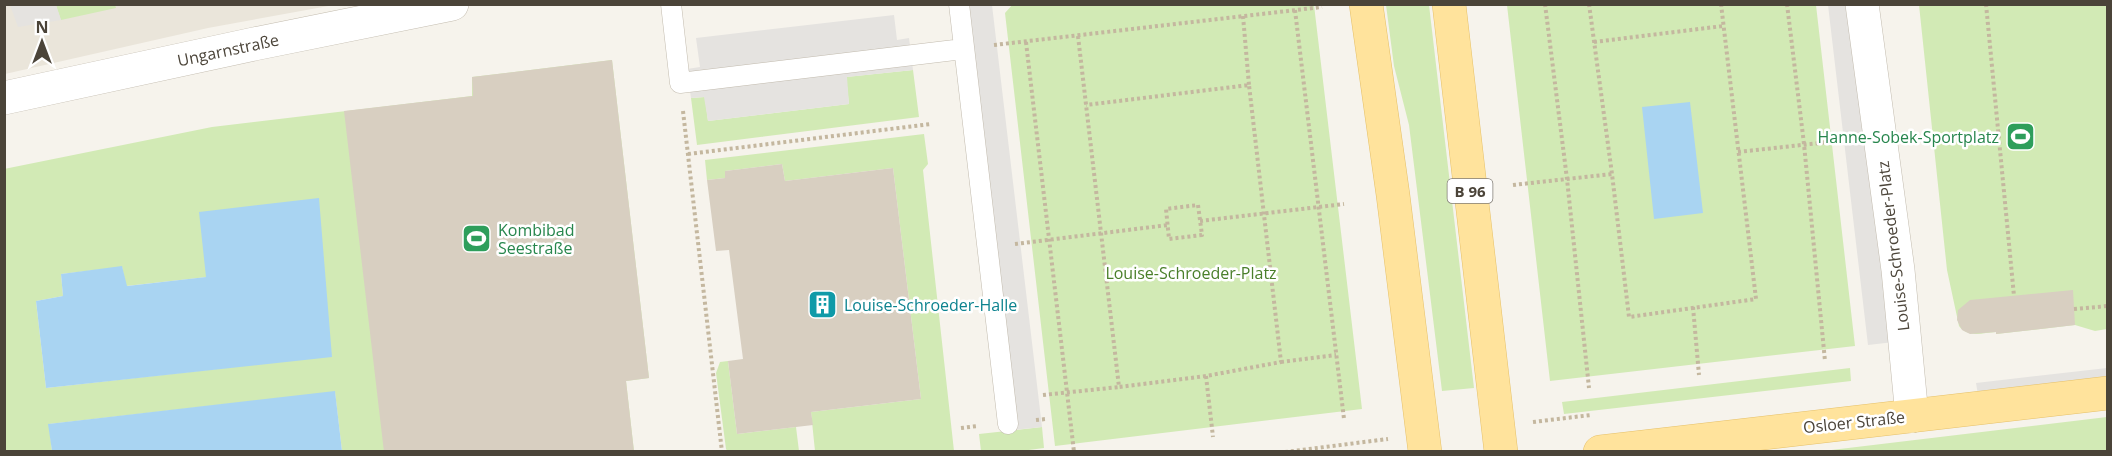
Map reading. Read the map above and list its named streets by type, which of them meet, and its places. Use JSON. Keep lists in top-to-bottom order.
{
  "streets": {
    "main road": ["B 96", "Osloer Straße"],
    "street": ["Ungarnstraße", "Louise-Schroeder-Platz"]
  },
  "crossings": [
    ["Louise-Schroeder-Platz", "Osloer Straße"]
  ],
  "parks": ["Louise-Schroeder-Platz"],
  "places": {
    "sports": ["Hanne-Sobek-Sportplatz", "Kombibad Seestraße"],
    "building": ["Louise-Schroeder-Halle"]
  },
  "north": "top"
}
